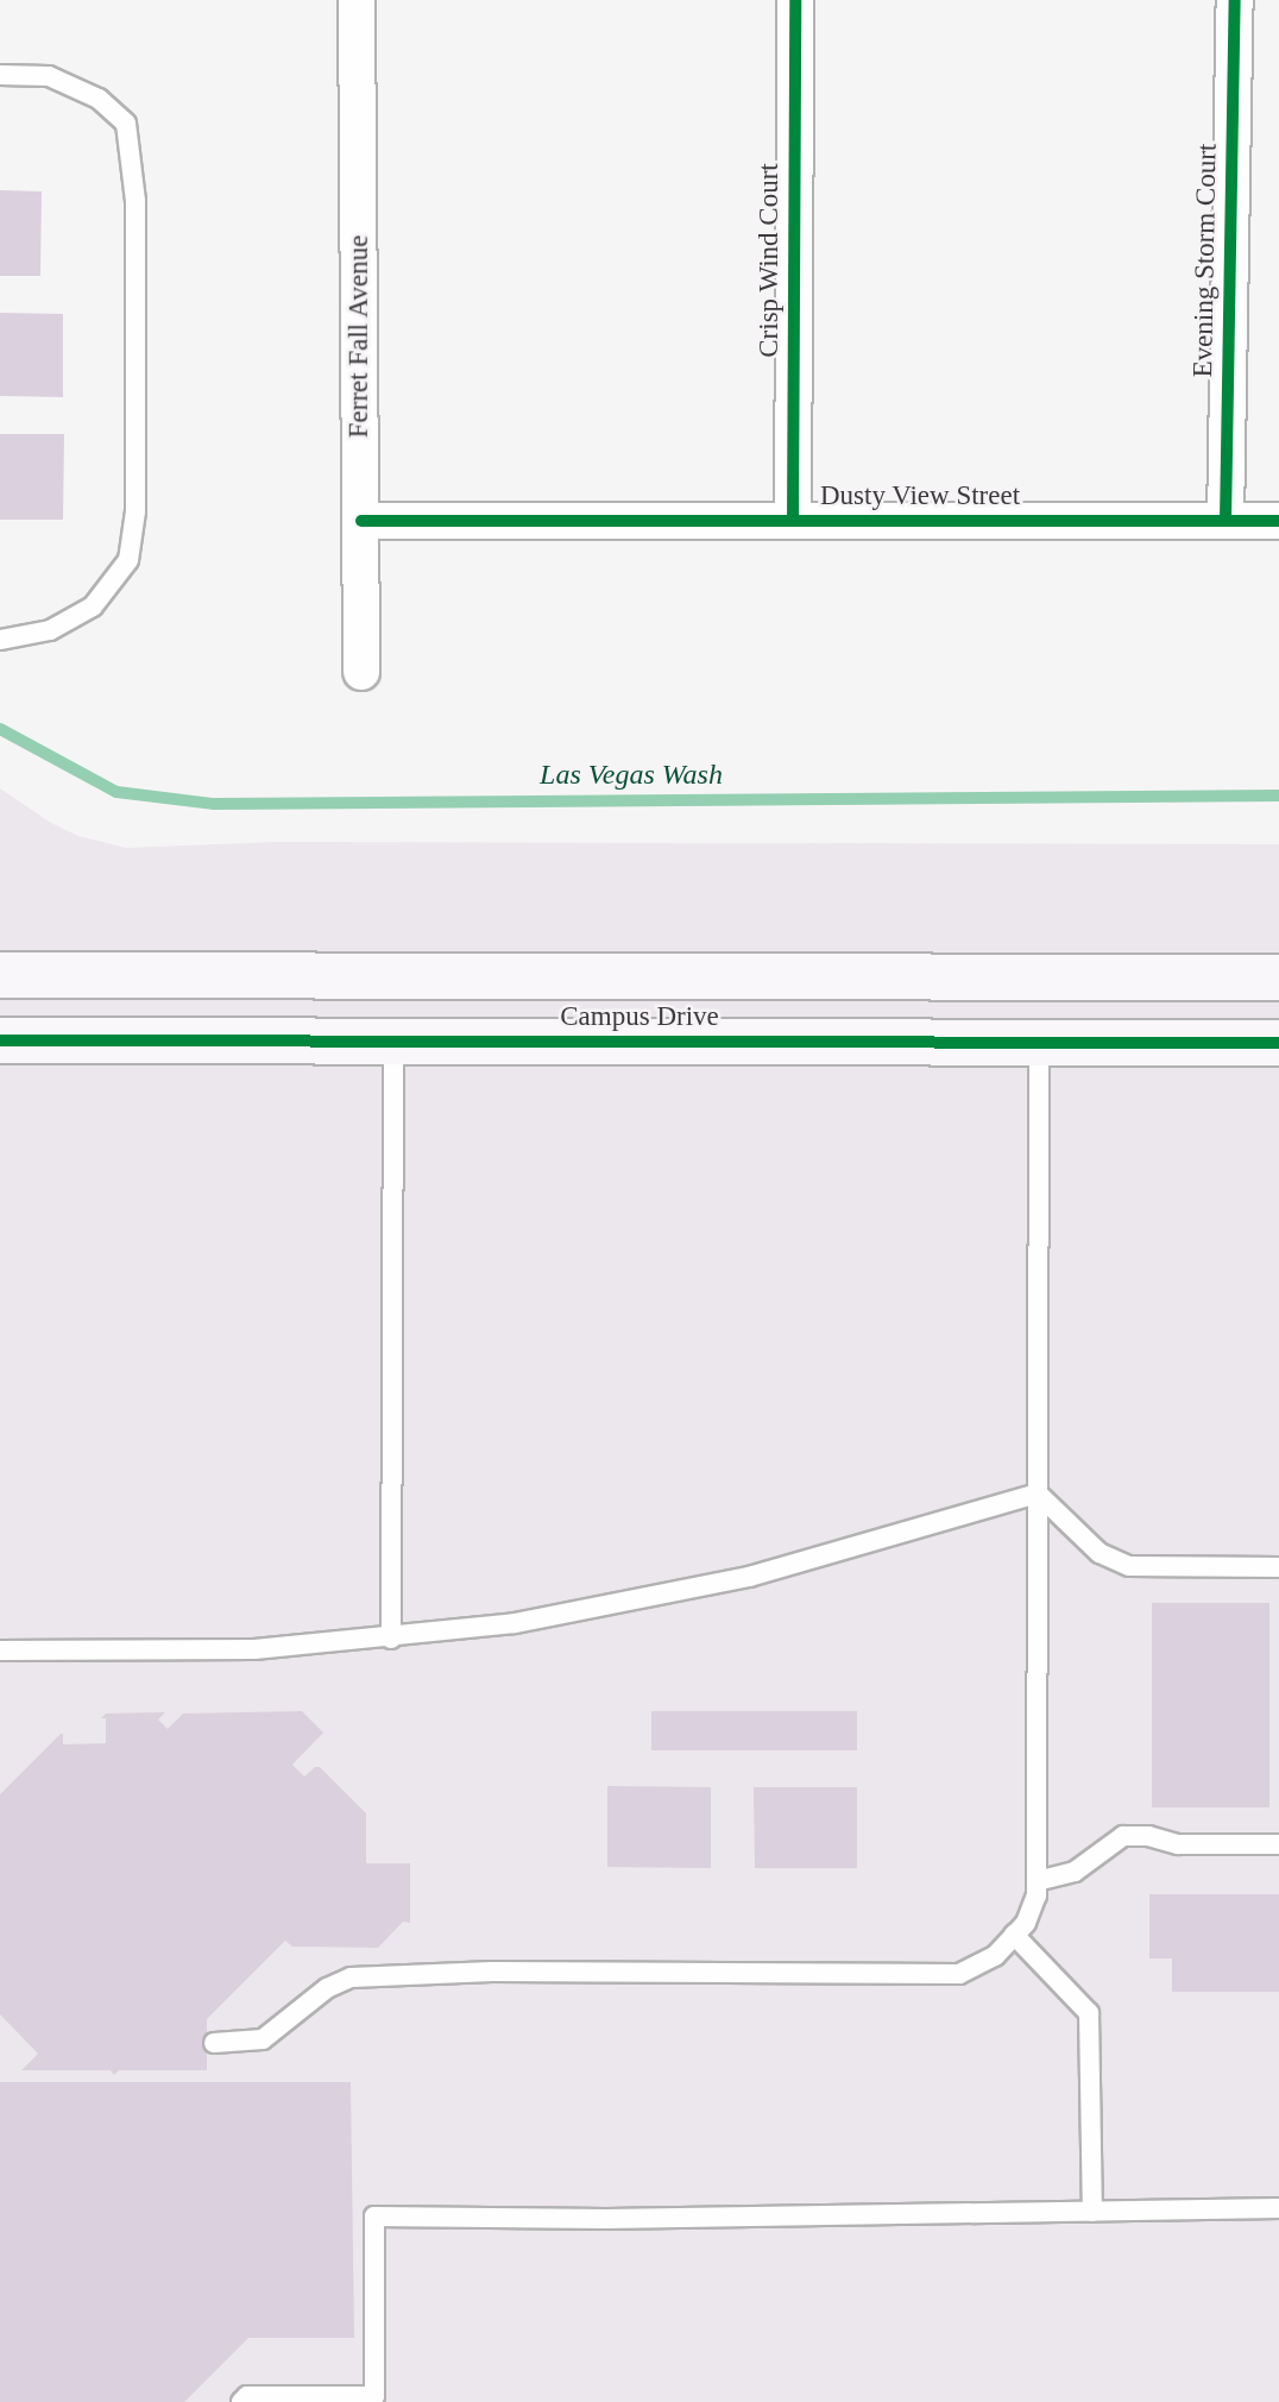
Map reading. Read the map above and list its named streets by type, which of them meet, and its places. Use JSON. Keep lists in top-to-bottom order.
{
  "streets": {
    "street": [
      "Crisp Wind Court",
      "Evening Storm Court",
      "Ferret Fall Avenue",
      "Dusty View Street",
      "Campus Drive"
    ]
  },
  "crossings": [
    ["Crisp Wind Court", "Dusty View Street"],
    ["Evening Storm Court", "Dusty View Street"],
    ["Ferret Fall Avenue", "Dusty View Street"]
  ],
  "water": ["Las Vegas Wash"]
}
